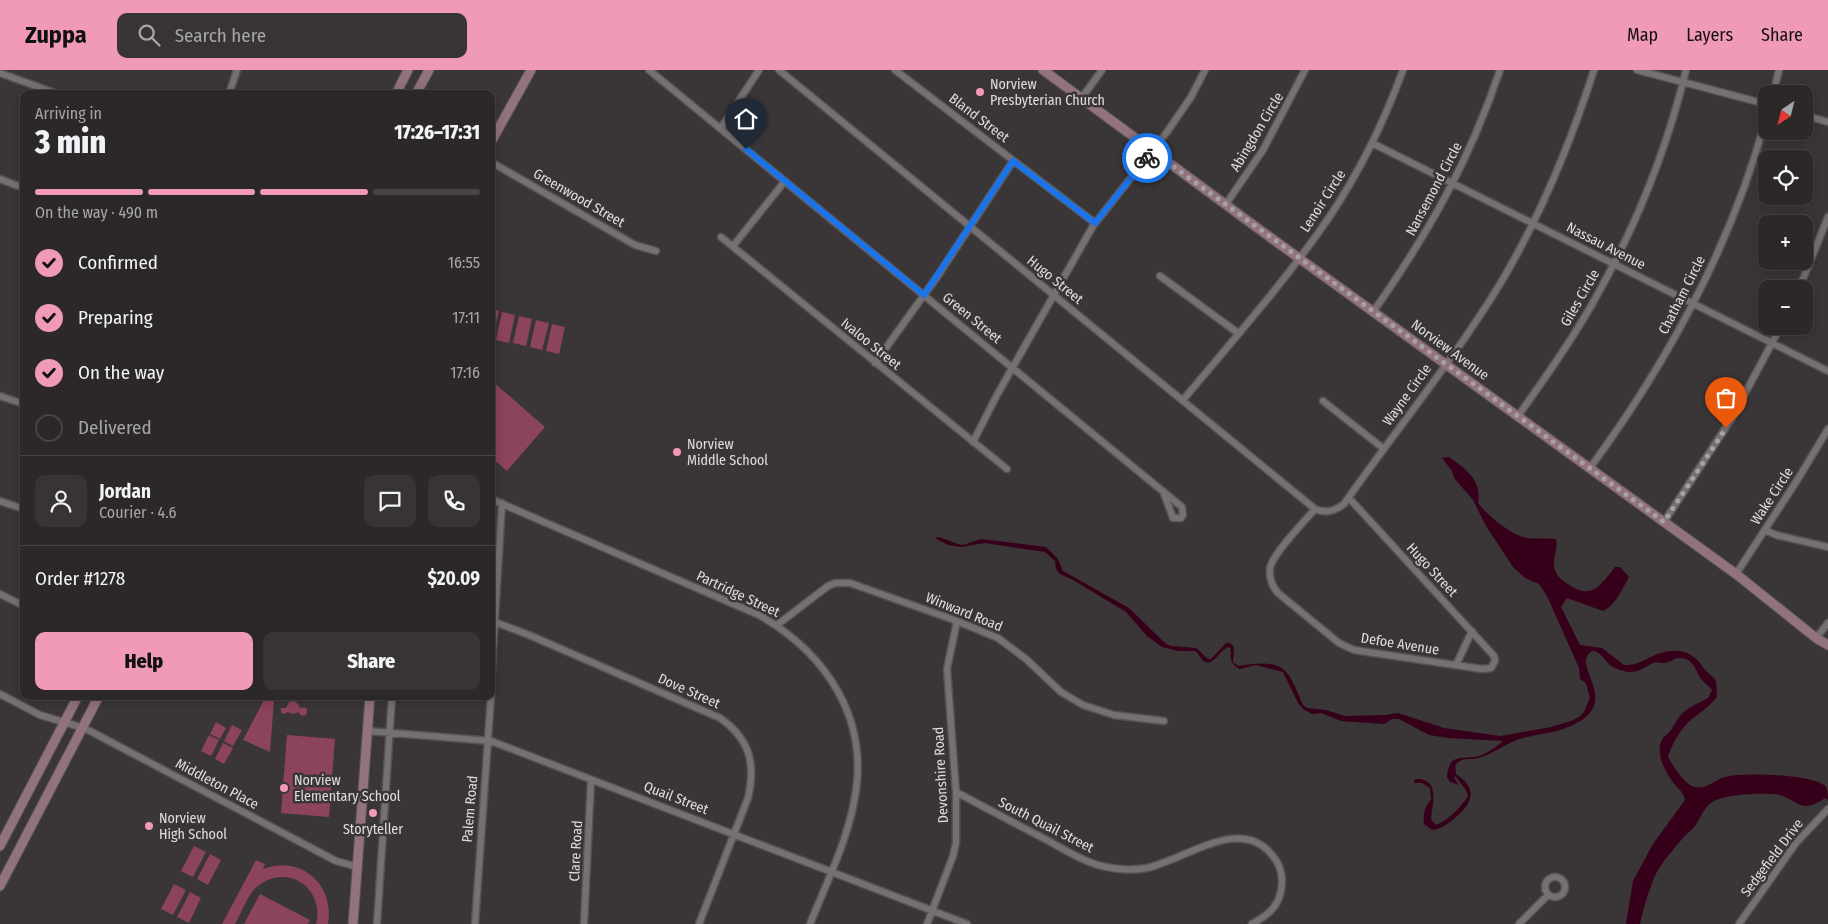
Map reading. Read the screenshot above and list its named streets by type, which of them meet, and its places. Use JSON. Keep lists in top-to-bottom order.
{
  "streets": {
    "street": [
      "Bland Street",
      "Abingdon Circle",
      "Nansemond Circle",
      "Greenwood Street",
      "Lenoir Circle",
      "Nassau Avenue",
      "Hugo Street",
      "Chatham Circle",
      "Giles Circle",
      "Green Street",
      "Ivaloo Street",
      "Norview Avenue",
      "Wayne Circle",
      "Wake Circle",
      "Partridge Street",
      "Winward Road",
      "Defoe Avenue",
      "Dove Street",
      "Devonshire Road",
      "Middleton Place",
      "Quail Street",
      "Palem Road",
      "South Quail Street",
      "Clare Road",
      "Sedgefield Drive"
    ]
  },
  "crossings": [
    ["Abingdon Circle", "Norview Avenue"],
    ["Nansemond Circle", "Nassau Avenue"],
    ["Nansemond Circle", "Norview Avenue"],
    ["Lenoir Circle", "Nassau Avenue"],
    ["Lenoir Circle", "Hugo Street"],
    ["Lenoir Circle", "Norview Avenue"],
    ["Nassau Avenue", "Chatham Circle"],
    ["Nassau Avenue", "Giles Circle"],
    ["Nassau Avenue", "Wayne Circle"],
    ["Hugo Street", "Wayne Circle"],
    ["Hugo Street", "Defoe Avenue"],
    ["Chatham Circle", "Norview Avenue"],
    ["Giles Circle", "Norview Avenue"],
    ["Norview Avenue", "Wayne Circle"],
    ["Norview Avenue", "Wake Circle"],
    ["Wayne Circle", "Defoe Avenue"],
    ["Partridge Street", "Winward Road"],
    ["Partridge Street", "Quail Street"],
    ["Winward Road", "Devonshire Road"],
    ["Dove Street", "Quail Street"],
    ["Devonshire Road", "Quail Street"],
    ["Devonshire Road", "South Quail Street"],
    ["Quail Street", "Palem Road"],
    ["Quail Street", "Clare Road"]
  ],
  "places": [
    "Norview Presbyterian Church",
    "Norview Middle School",
    "Norview Elementary School",
    "Storyteller",
    "Norview High School"
  ],
  "north": "bottom left",
  "page": {
    "header": "Zuppa",
    "search": "Search here",
    "nav": ["Map", "Layers", "Share"],
    "map_buttons": ["+", "−"],
    "heading": ["3 min", "Arriving in", "17:26–17:31"],
    "panel": [
      "Jordan",
      "Courier · 4.6",
      "Order #1278",
      "$20.09"
    ],
    "bar": "On the way · 490 m",
    "list": [
      ["Confirmed", "16:55"],
      ["Preparing", "17:11"],
      ["On the way", "17:16"],
      "Delivered"
    ],
    "buttons": ["Help", "Share"]
  }
}
